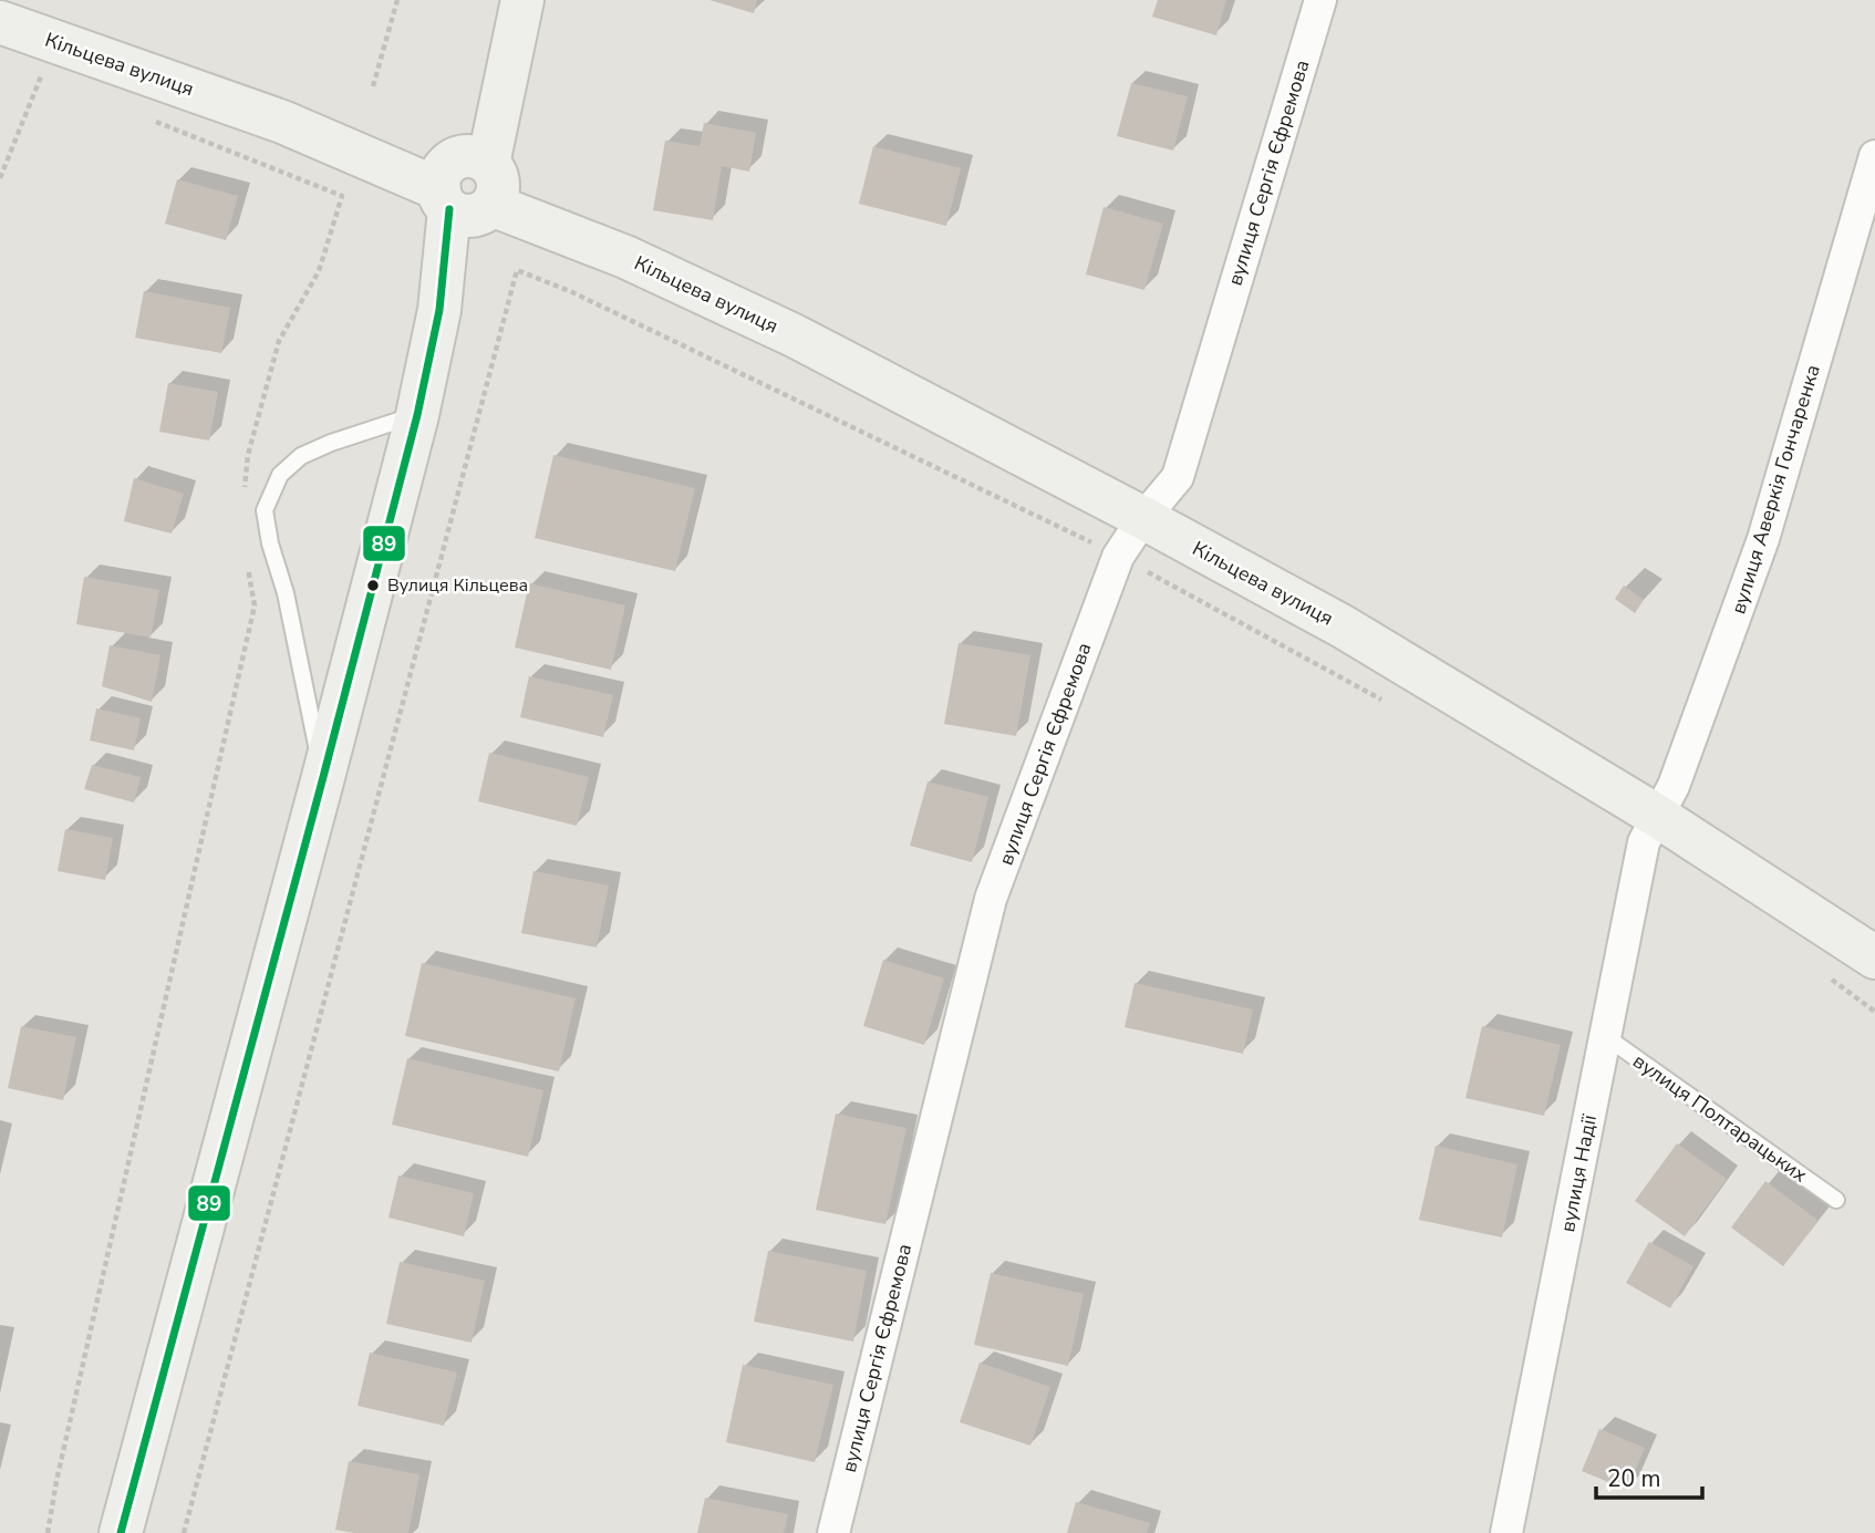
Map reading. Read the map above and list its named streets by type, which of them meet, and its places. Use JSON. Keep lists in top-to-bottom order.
{
  "streets": {
    "main road": ["Кільцева вулиця"],
    "street": ["вулиця Сергія Єфремова", "вулиця Аверкія Гончаренка", "вулиця Надії"],
    "lane": ["вулиця Полтарацьких"]
  },
  "crossings": [
    ["Кільцева вулиця", "вулиця Сергія Єфремова"],
    ["Кільцева вулиця", "вулиця Аверкія Гончаренка"],
    ["Кільцева вулиця", "вулиця Надії"],
    ["вулиця Аверкія Гончаренка", "вулиця Надії"],
    ["вулиця Полтарацьких", "вулиця Надії"]
  ],
  "places": ["Вулиця Кільцева"],
  "lines": ["transit line 89"],
  "scale_bar": "20 m"
}
